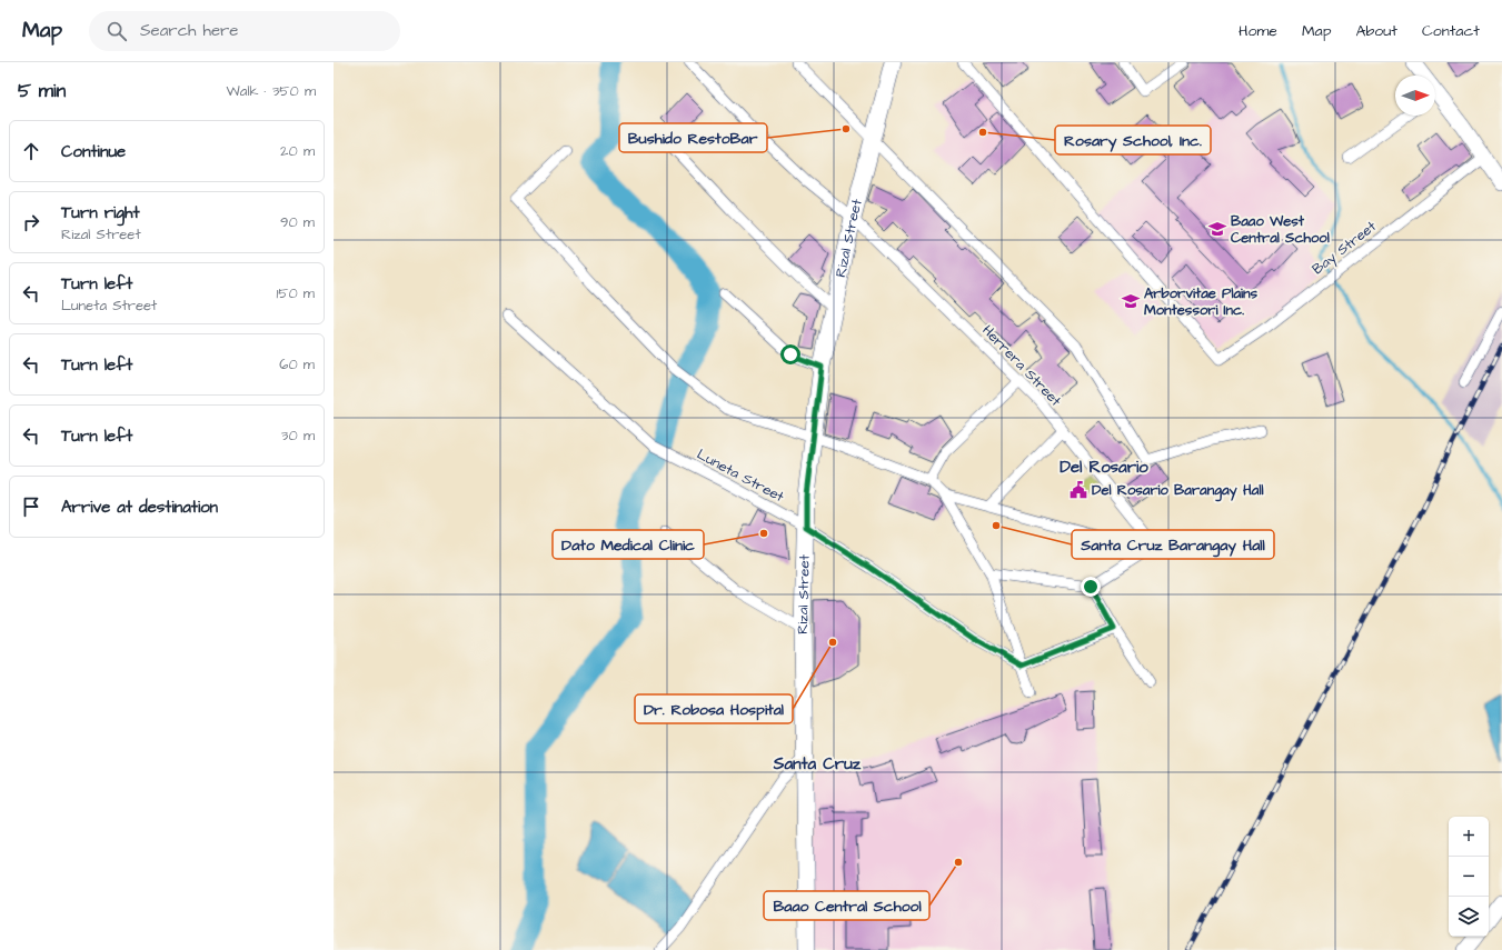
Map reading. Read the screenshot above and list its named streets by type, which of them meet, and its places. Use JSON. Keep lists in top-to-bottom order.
{
  "streets": {
    "main road": ["Rizal Street"],
    "street": ["Bay Street", "Herrera Street", "Luneta Street"]
  },
  "crossings": [
    ["Rizal Street", "Herrera Street"],
    ["Rizal Street", "Luneta Street"]
  ],
  "districts": ["Del Rosario", "Santa Cruz"],
  "places": {
    "other": [
      "Bushido RestoBar",
      "Rosary School, Inc.",
      "Santa Cruz Barangay Hall",
      "Dato Medical Clinic",
      "Dr. Robosa Hospital",
      "Baao Central School"
    ],
    "school or university": ["Baao West Central School", "Arborvitae Plains Montessori Inc."],
    "public building": ["Del Rosario Barangay Hall"]
  },
  "north": "right",
  "page": {
    "header": "Map",
    "search": "Search here",
    "nav": [
      "Home",
      "Map",
      "About",
      "Contact"
    ],
    "heading": ["5 min", "Walk · 350 m"],
    "list": [
      ["Continue", "20 m"],
      ["Turn right", "Rizal Street", "90 m"],
      ["Turn left", "Luneta Street", "150 m"],
      ["Turn left", "60 m"],
      ["Turn left", "30 m"],
      "Arrive at destination"
    ],
    "map_buttons": ["+", "−"]
  }
}
